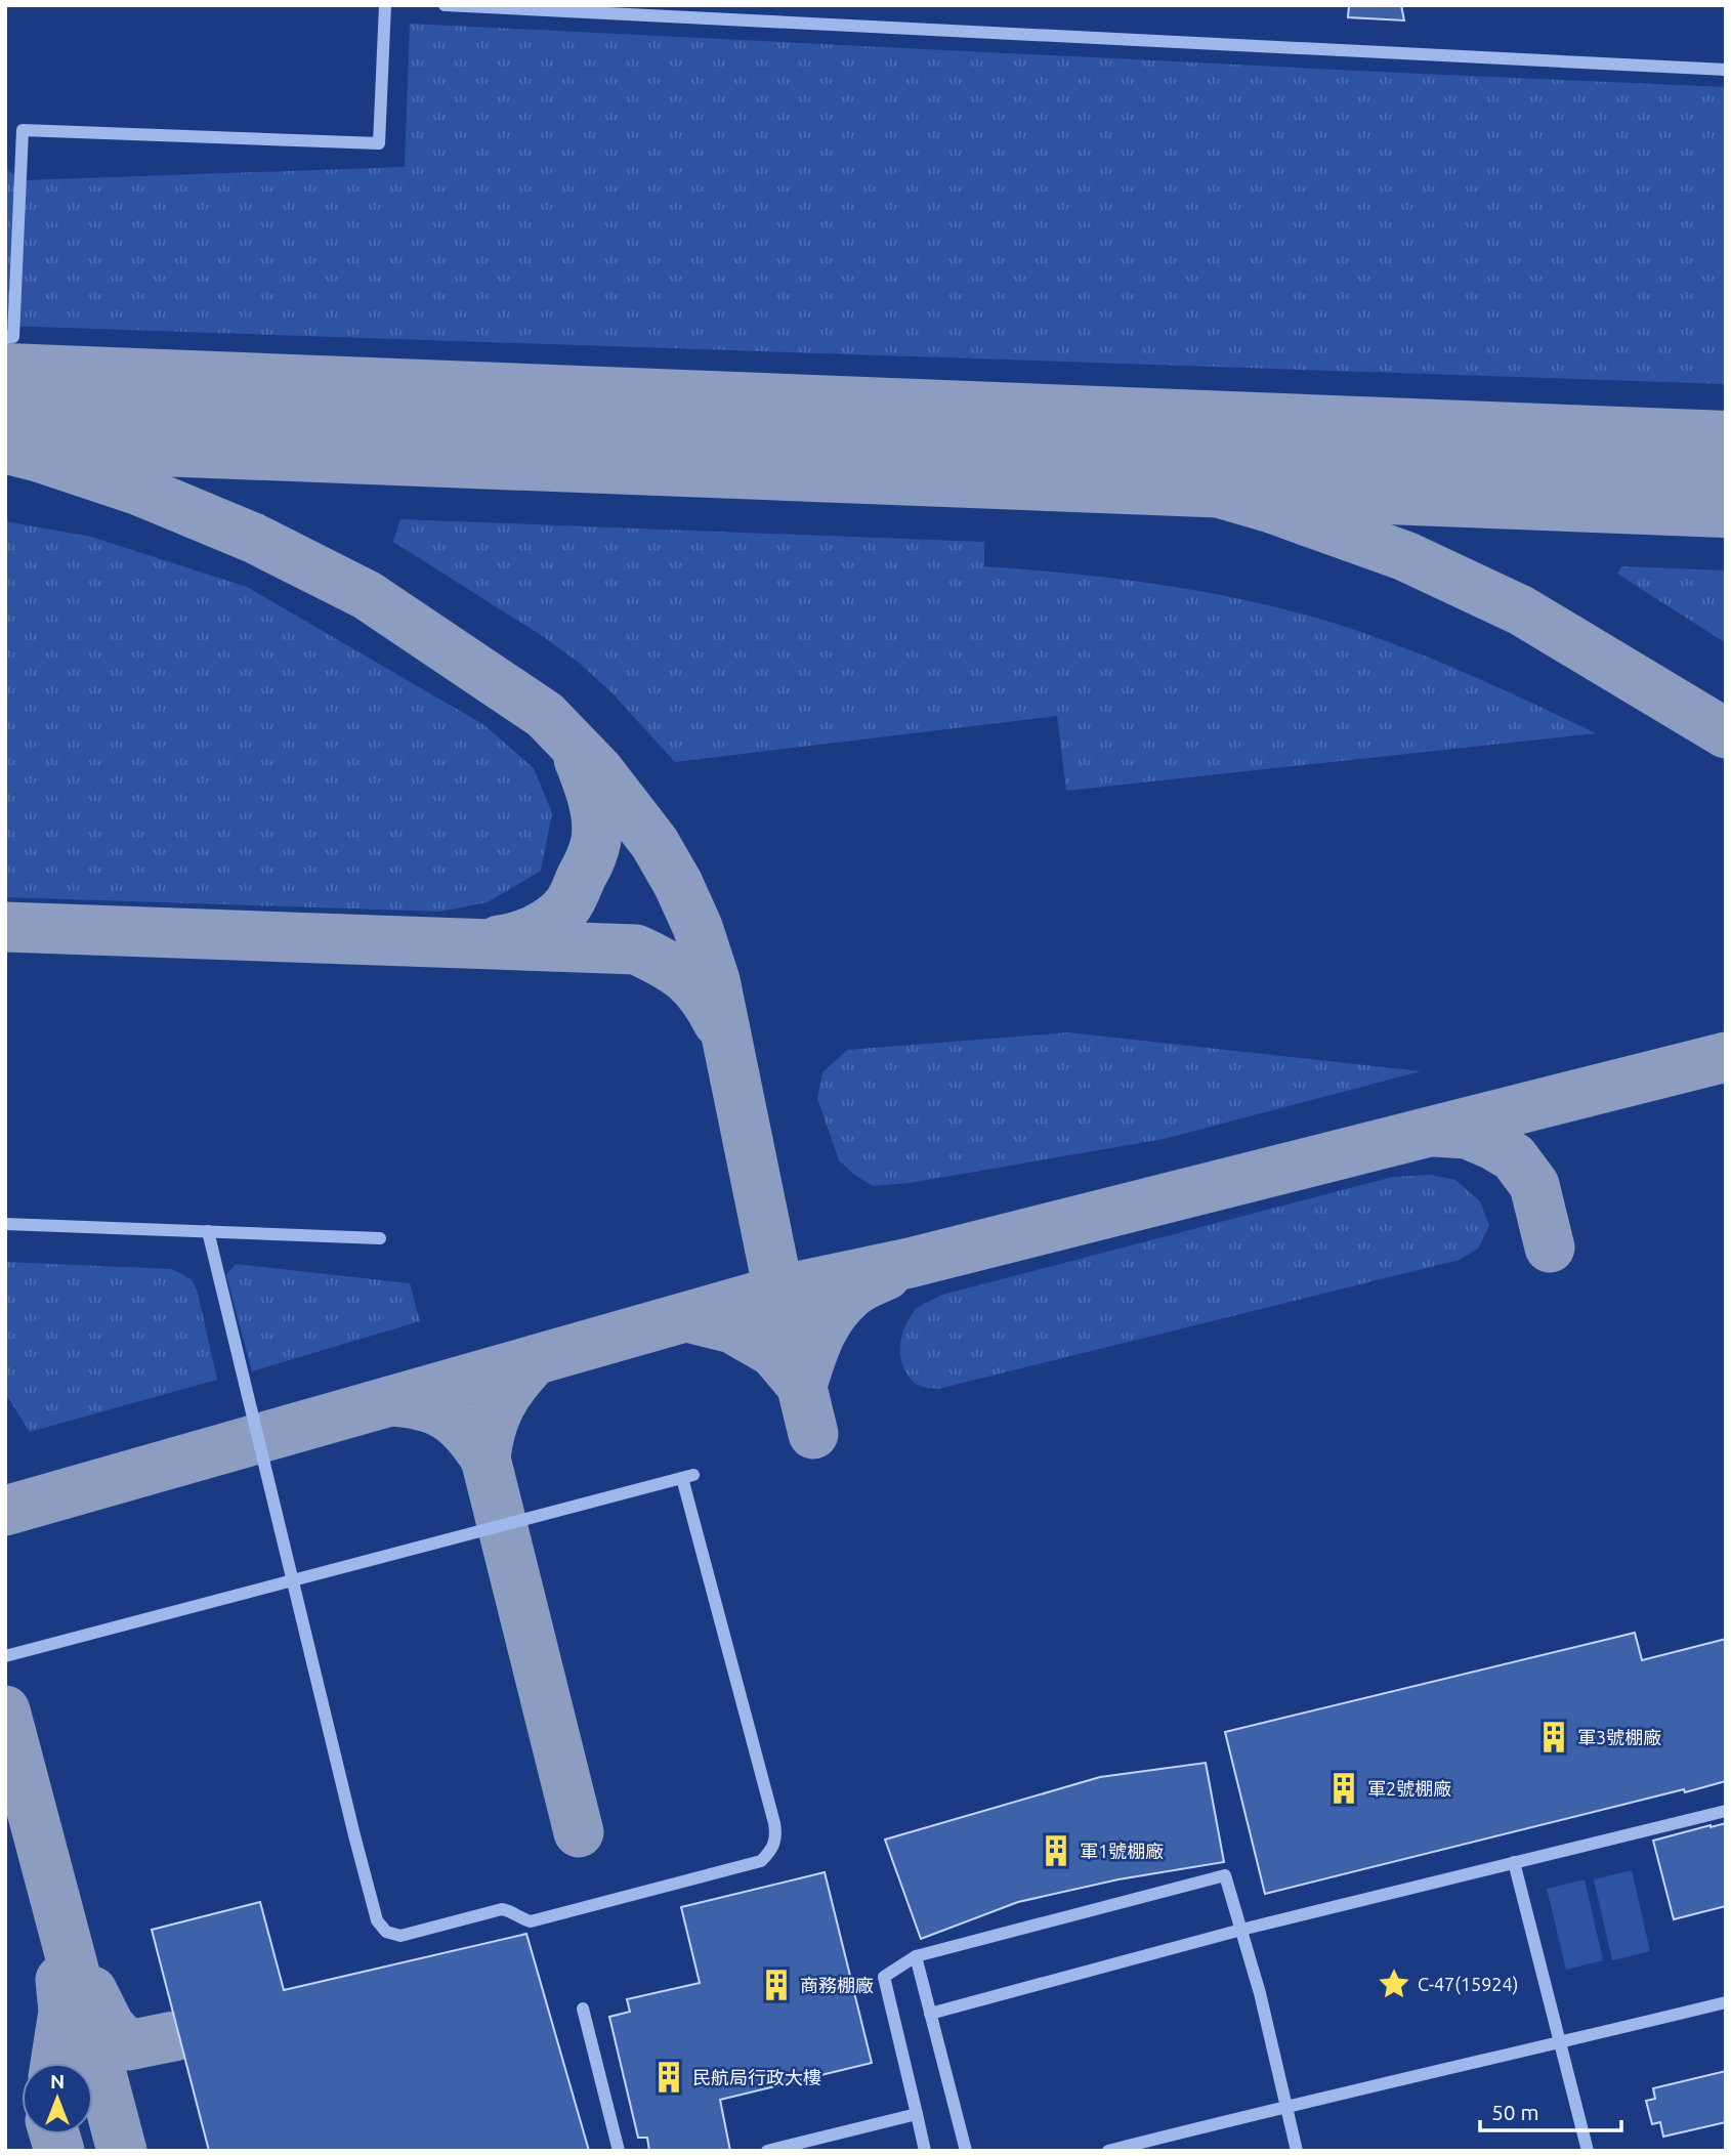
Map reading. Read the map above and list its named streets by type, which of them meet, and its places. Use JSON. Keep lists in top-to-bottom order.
{
  "places": {
    "building": [
      "軍3號棚廠",
      "軍2號棚廠",
      "軍1號棚廠",
      "商務棚廠",
      "民航局行政大樓"
    ],
    "place": ["C-47(15924)"]
  },
  "scale_bar": "50 m",
  "north": "top"
}
